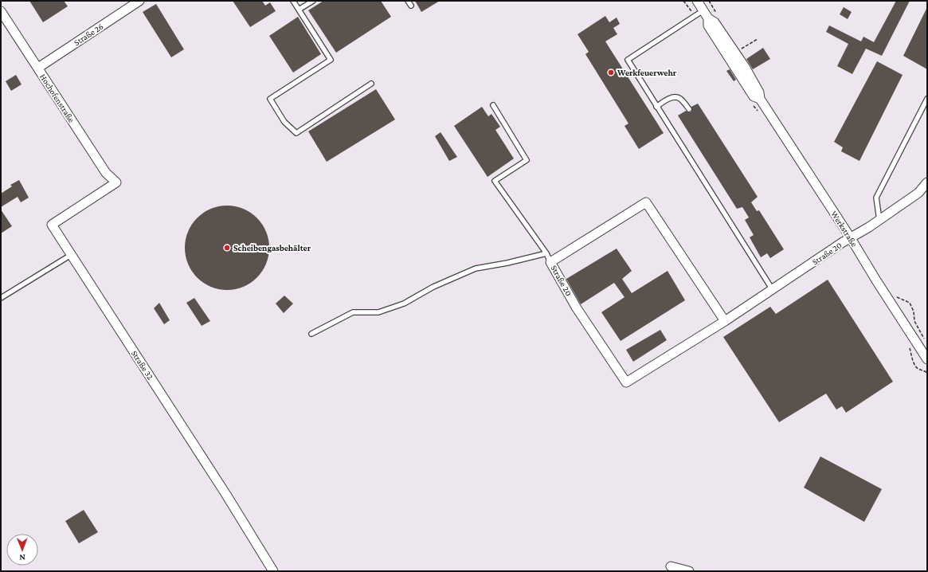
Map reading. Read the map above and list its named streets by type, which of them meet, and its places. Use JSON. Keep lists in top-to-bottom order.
{
  "streets": {
    "street": [
      "Straße 26",
      "Hochofenstraße",
      "Werkstraße",
      "Straße 20",
      "Straße 32"
    ]
  },
  "crossings": [
    ["Straße 26", "Hochofenstraße"],
    ["Hochofenstraße", "Straße 32"],
    ["Werkstraße", "Straße 20"]
  ],
  "places": ["Werkfeuerwehr", "Scheibengasbehälter"],
  "north": "bottom"
}
